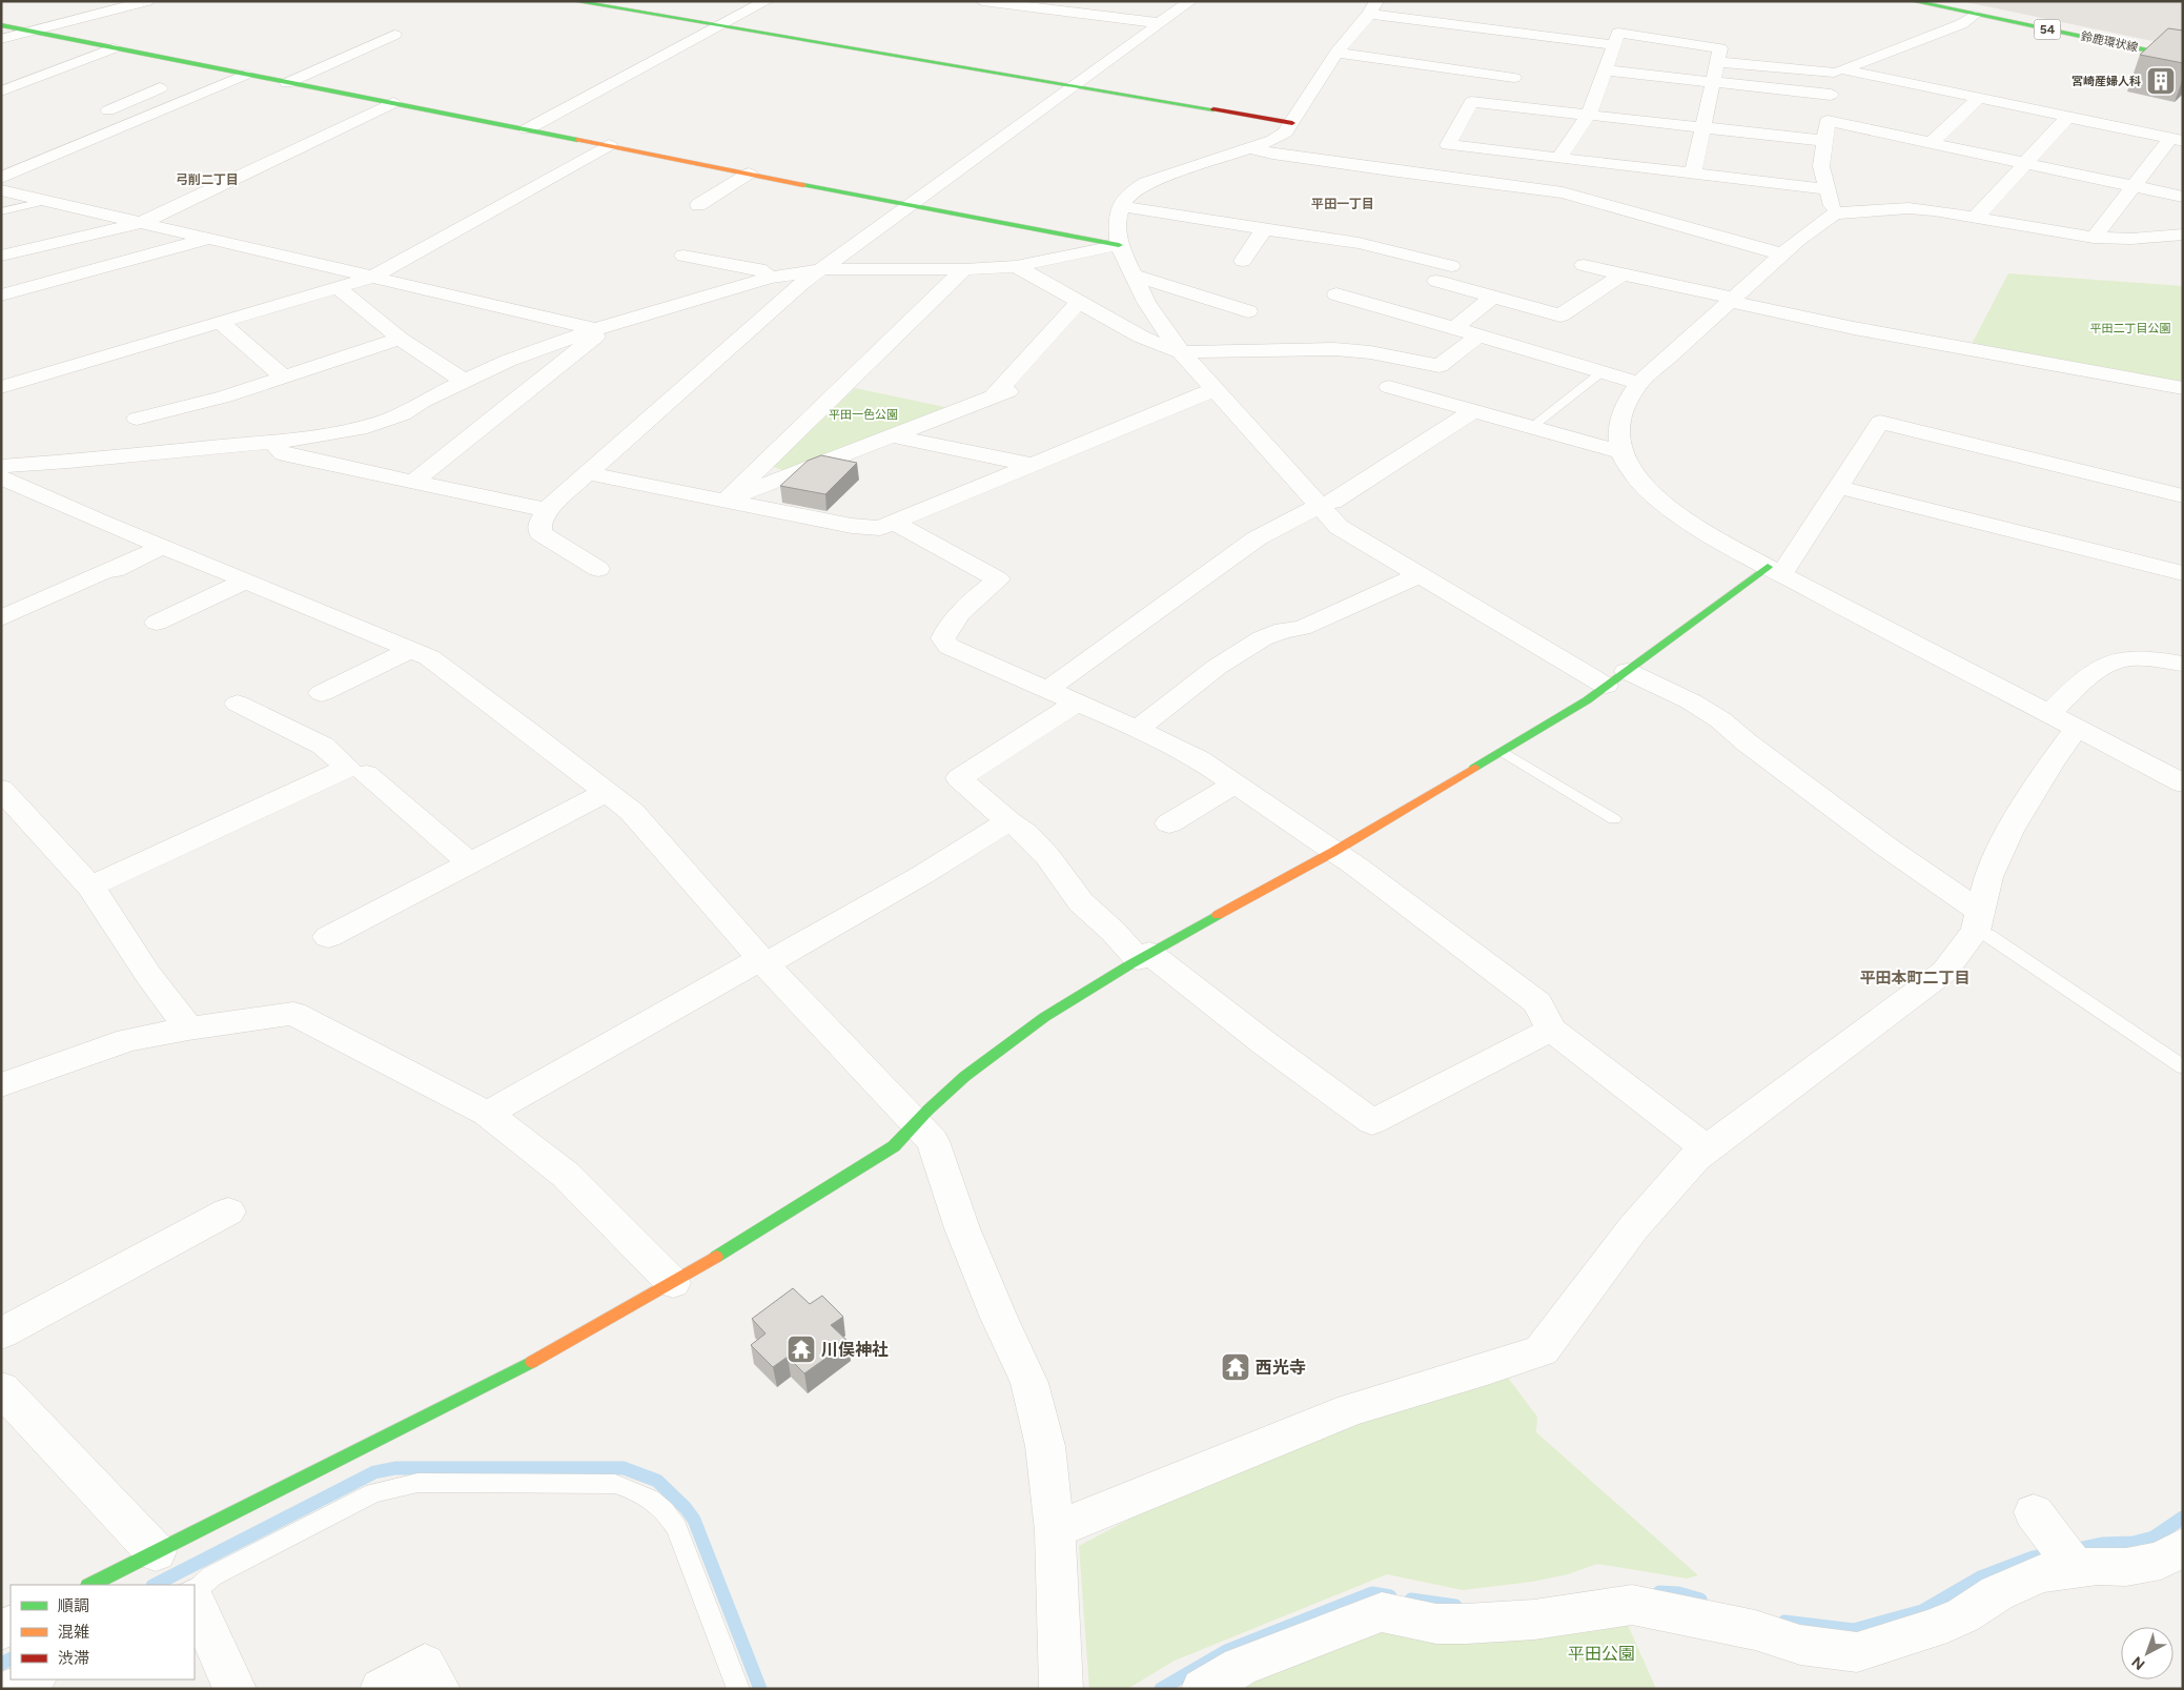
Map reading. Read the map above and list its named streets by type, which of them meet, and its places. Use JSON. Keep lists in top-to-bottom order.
{
  "streets": {
    "street": ["54", "鈴鹿環状線"]
  },
  "districts": ["弓削二丁目", "平田一丁目", "平田本町二丁目"],
  "parks": ["平田二丁目公園", "平田一色公園", "平田公園"],
  "places": {
    "building": ["宮崎産婦人科"],
    "temple": ["川俣神社", "西光寺"]
  },
  "legend": ["順調", "混雑", "渋滞"],
  "north": "bottom left"
}
